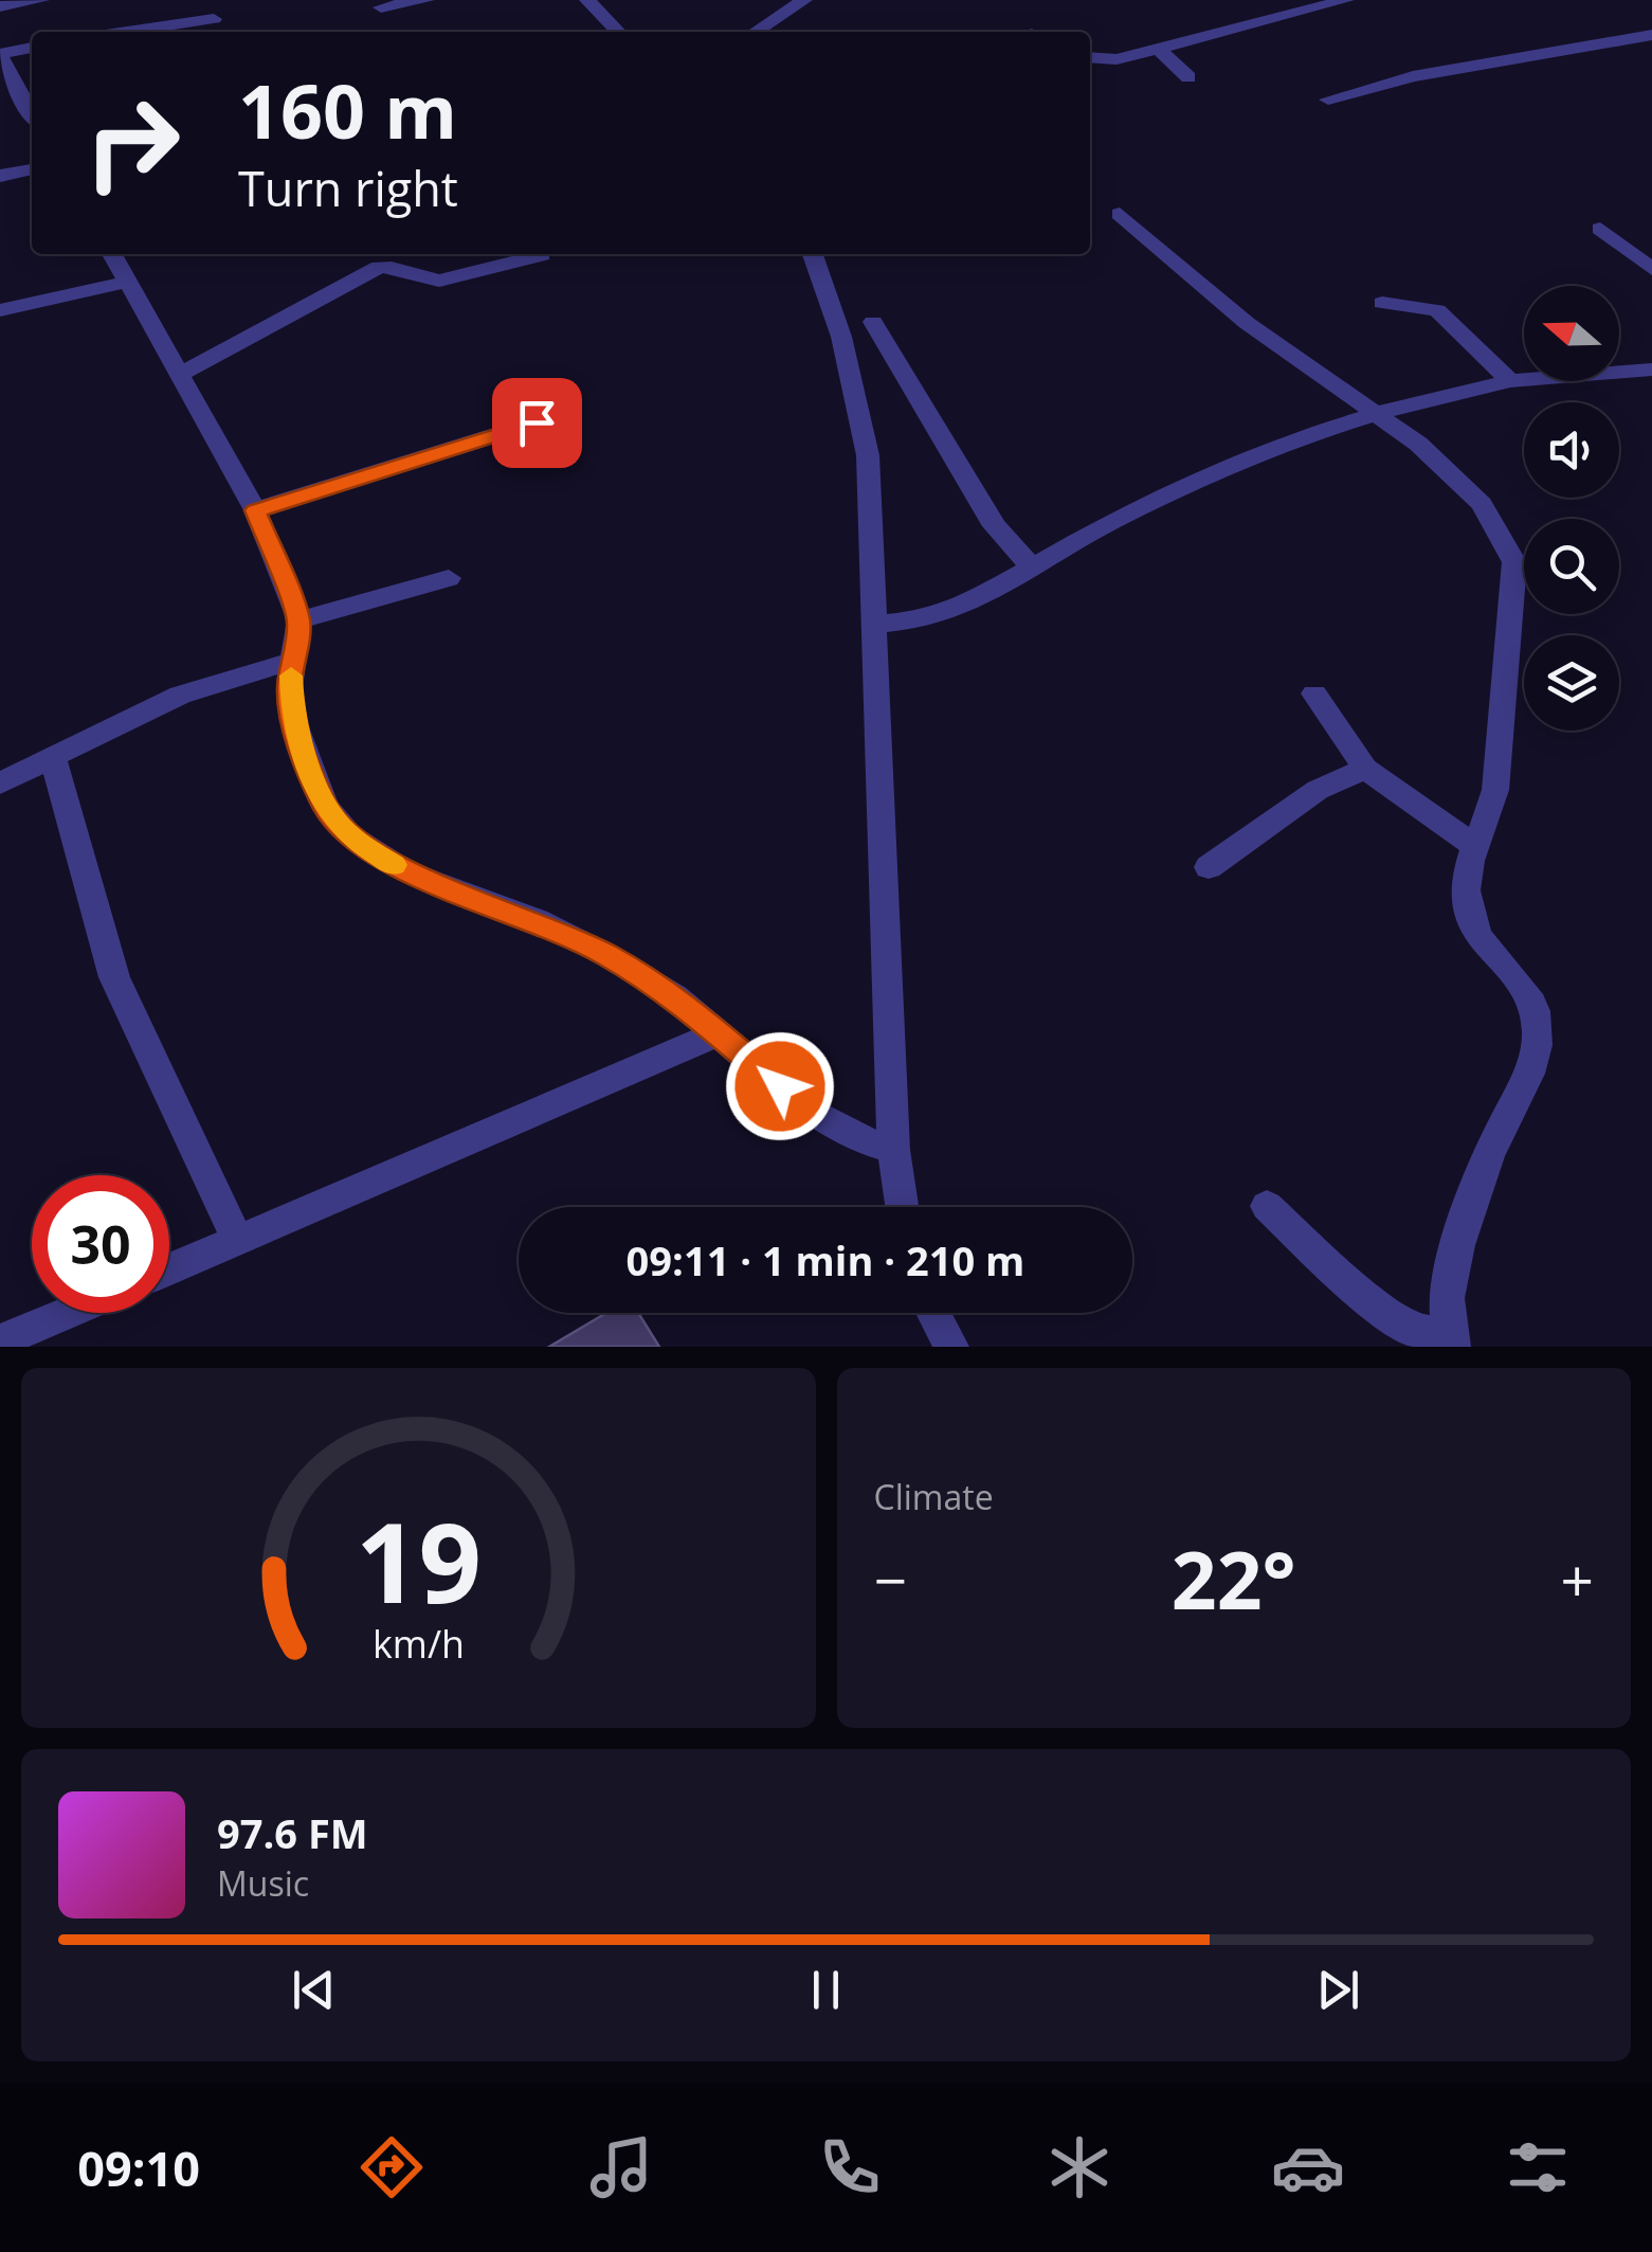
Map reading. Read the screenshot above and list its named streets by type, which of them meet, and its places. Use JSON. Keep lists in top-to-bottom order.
{
  "north": "left",
  "page": {
    "turn": ["160 m", "Turn right"],
    "limit": "30",
    "trip": "09:11 · 1 min · 210 m",
    "tile": "Climate",
    "heat": ["−", "22°", "+"],
    "song": ["97.6 FM", "Music"],
    "tabs": "09:10",
    "gauge": ["19", "km/h"]
  }
}
